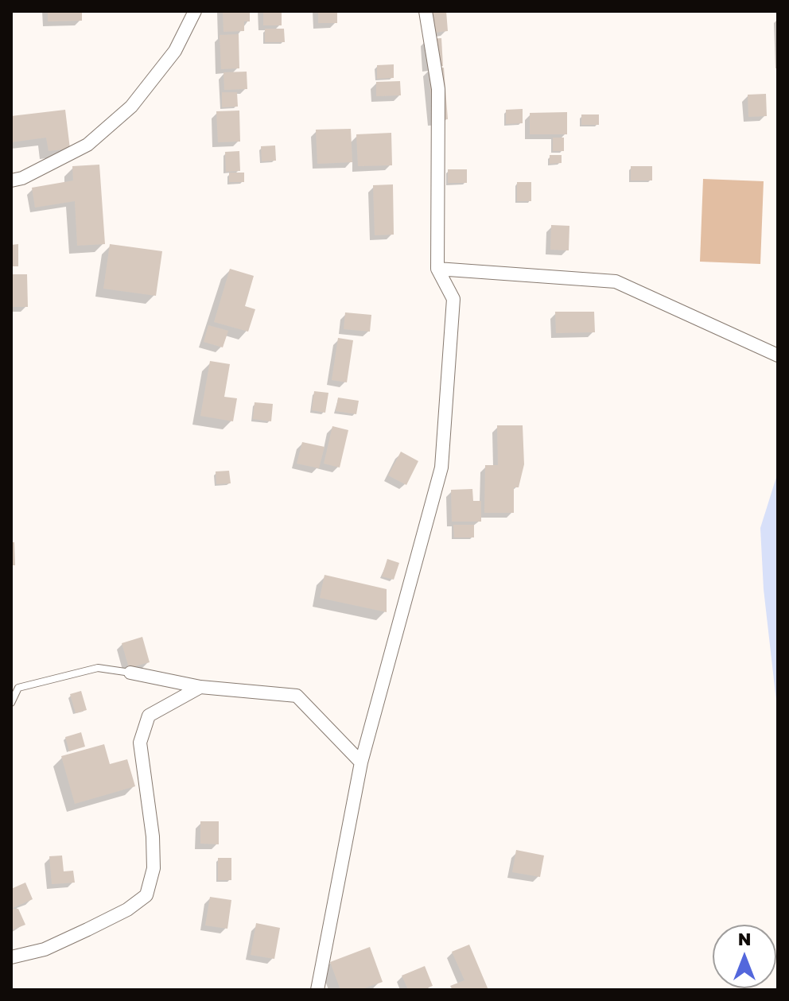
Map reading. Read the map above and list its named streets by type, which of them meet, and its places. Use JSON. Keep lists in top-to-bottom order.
{
  "north": "top"
}
